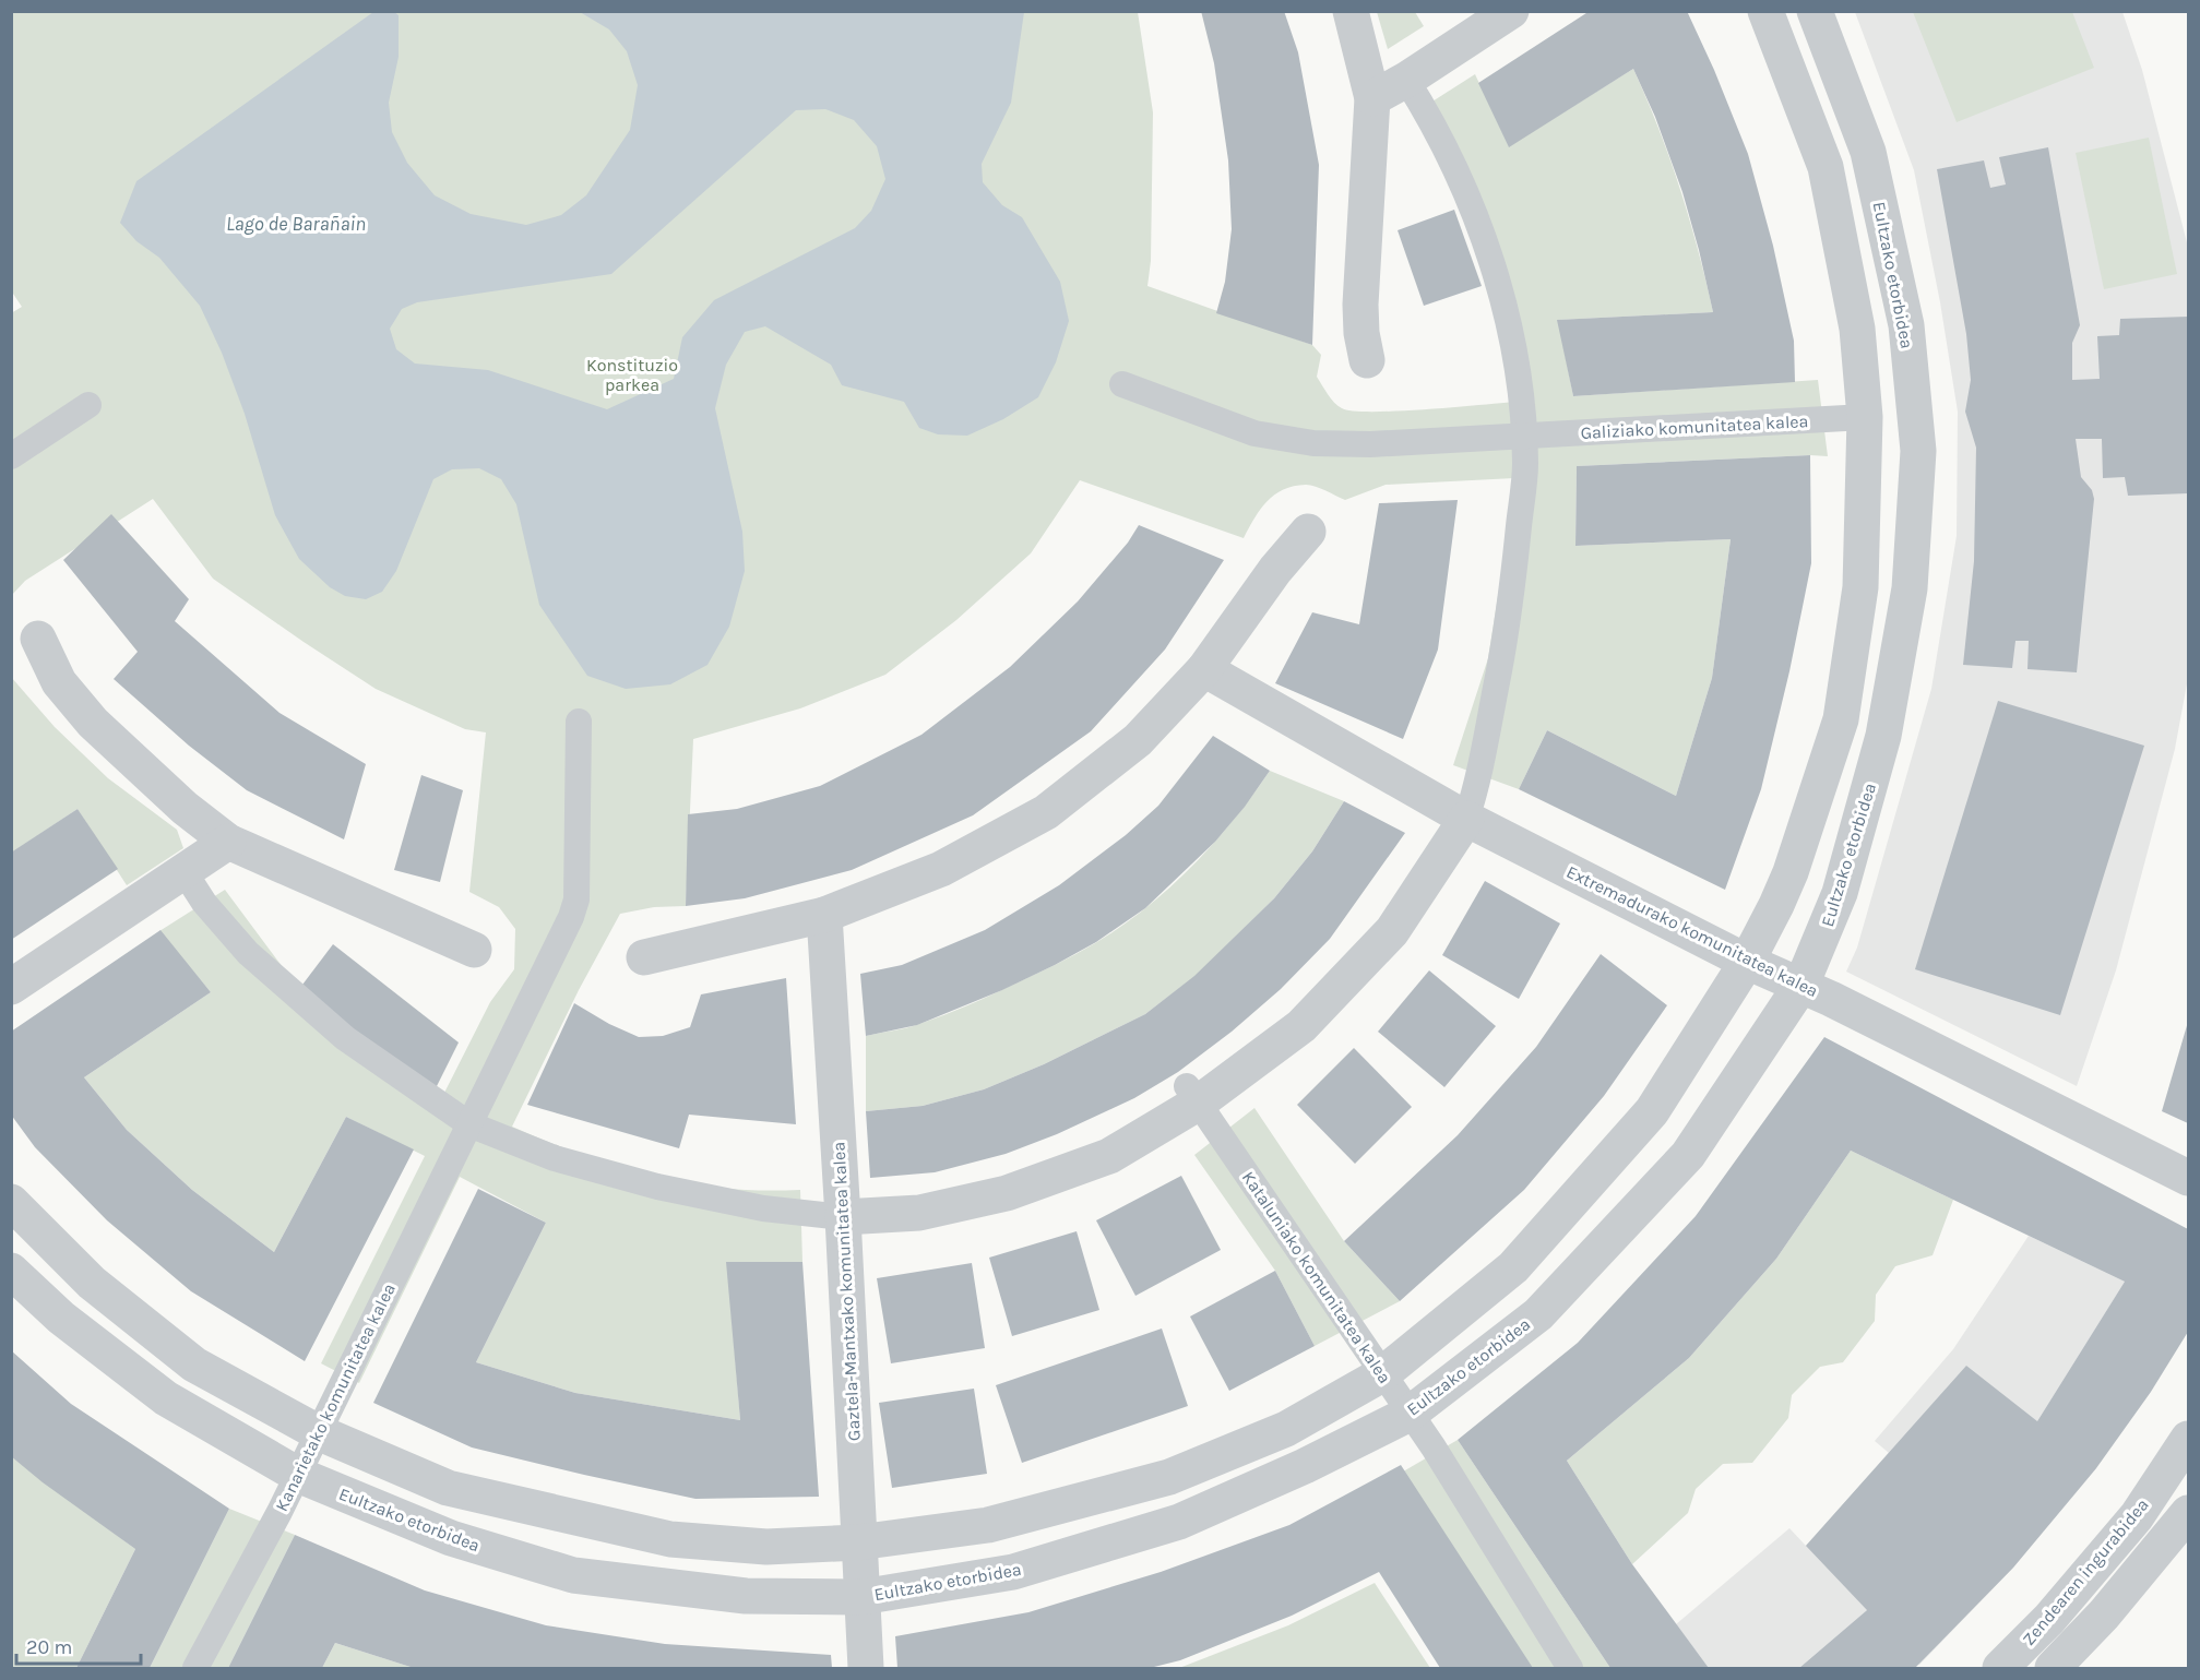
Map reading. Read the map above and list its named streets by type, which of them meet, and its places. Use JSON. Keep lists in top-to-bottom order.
{
  "streets": {
    "street": [
      "Eultzako etorbidea",
      "Galiziako komunitatea kalea",
      "Extremadurako komunitatea kalea",
      "Kataluniako komunitatea kalea",
      "Gaztela-Mantxako komunitatea kalea",
      "Kanarietako komunitatea kalea",
      "Zendearen ingurabidea"
    ]
  },
  "crossings": [
    ["Eultzako etorbidea", "Extremadurako komunitatea kalea"],
    ["Eultzako etorbidea", "Kataluniako komunitatea kalea"],
    ["Eultzako etorbidea", "Gaztela-Mantxako komunitatea kalea"],
    ["Eultzako etorbidea", "Kanarietako komunitatea kalea"]
  ],
  "water": ["Lago de Barañain"],
  "parks": ["Konstituzio parkea"],
  "scale_bar": "20 m"
}
